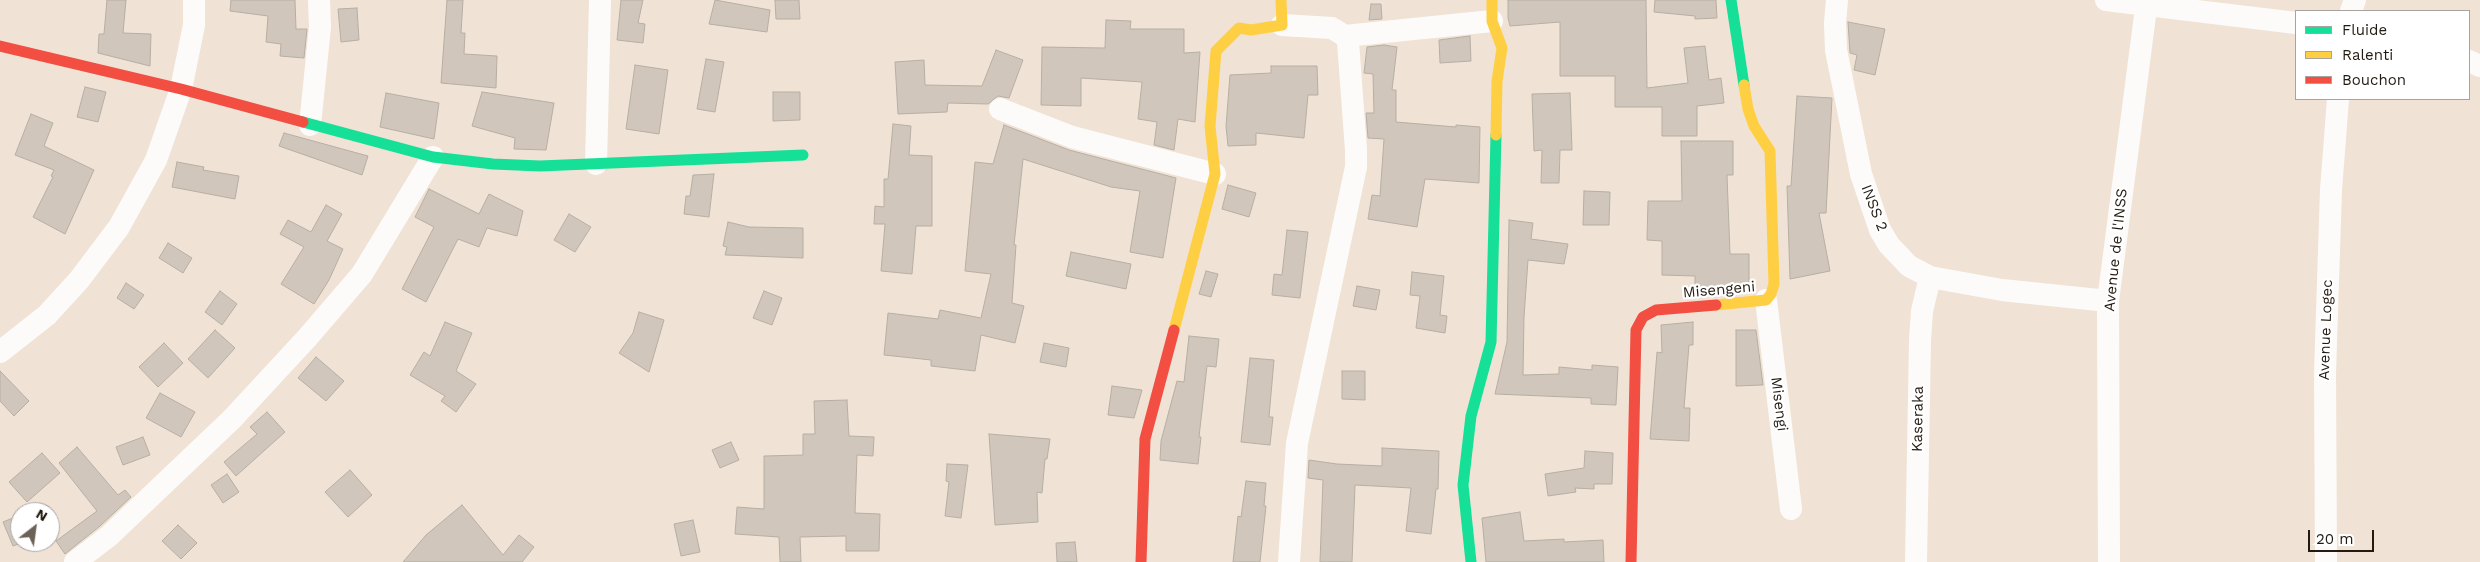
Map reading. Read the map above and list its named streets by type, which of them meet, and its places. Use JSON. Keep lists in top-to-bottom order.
{
  "streets": {
    "street": [
      "INSS 2",
      "Avenue de l'INSS",
      "Misengeni",
      "Avenue Logec",
      "Misengi",
      "Kaseraka"
    ]
  },
  "crossings": [
    ["INSS 2", "Avenue de l'INSS"],
    ["INSS 2", "Kaseraka"],
    ["Misengeni", "Misengi"]
  ],
  "legend": ["Fluide", "Ralenti", "Bouchon"],
  "scale_bar": "20 m",
  "north": "top right"
}
